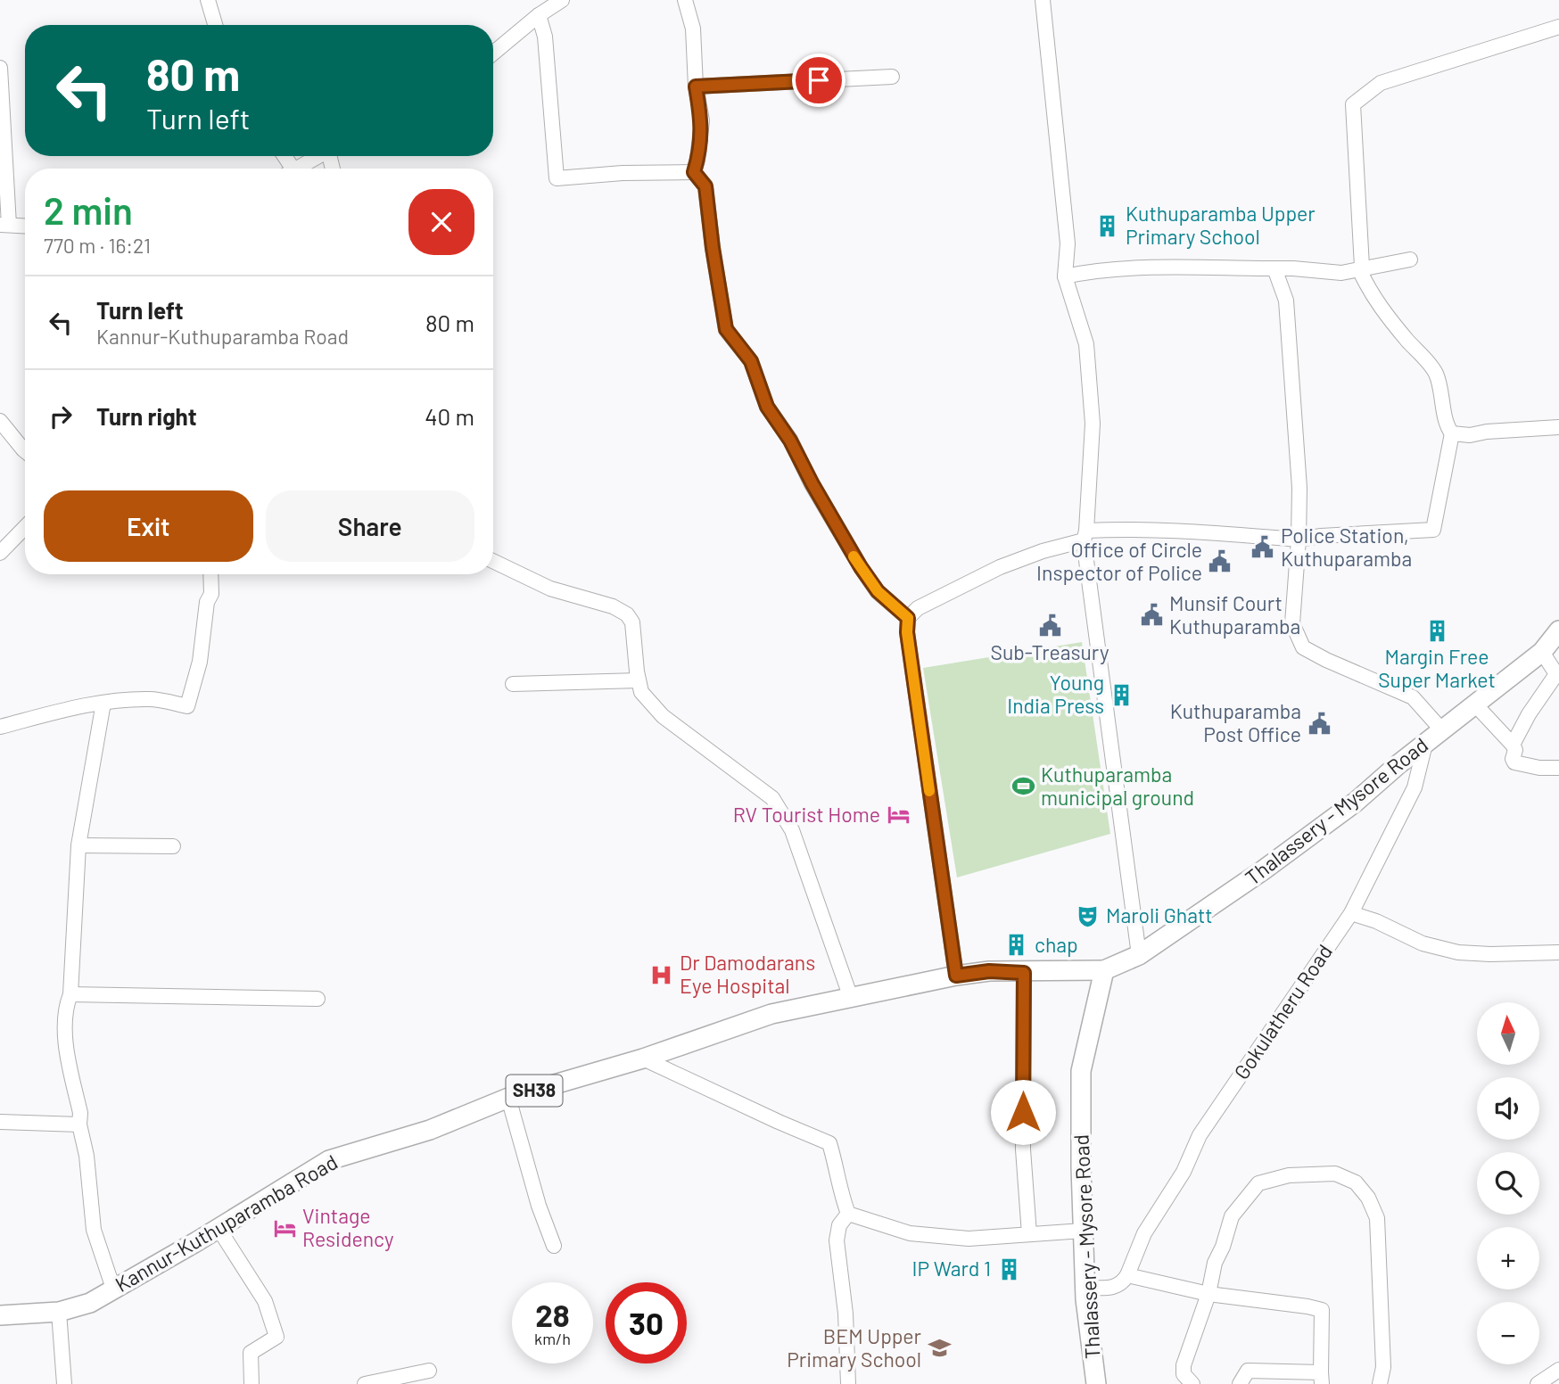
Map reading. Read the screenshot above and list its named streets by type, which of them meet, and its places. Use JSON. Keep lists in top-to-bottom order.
{
  "streets": {
    "main road": ["Thalassery - Mysore Road", "SH38", "Kannur-Kuthuparamba Road"],
    "street": ["Gokulatheru Road"]
  },
  "crossings": [
    ["Thalassery - Mysore Road", "Gokulatheru Road"],
    ["Thalassery - Mysore Road", "Kannur-Kuthuparamba Road"]
  ],
  "places": {
    "building": [
      "Kuthuparamba Upper Primary School",
      "Margin Free Super Market",
      "Young India Press",
      "chap",
      "IP Ward 1"
    ],
    "public building": [
      "Police Station, Kuthuparamba",
      "Office of Circle Inspector of Police",
      "Munsif Court Kuthuparamba",
      "Sub-Treasury",
      "Kuthuparamba Post Office"
    ],
    "sports": ["Kuthuparamba municipal ground"],
    "hotel": ["RV Tourist Home", "Vintage Residency"],
    "theatre": ["Maroli Ghatt"],
    "hospital": ["Dr Damodarans Eye Hospital"],
    "school or university": ["BEM Upper Primary School"]
  },
  "north": "top",
  "page": {
    "turn": ["80 m", "Turn left"],
    "heading": ["2 min", "770 m · 16:21"],
    "list": [
      {
        "name": "Turn left",
        "note": "Kannur-Kuthuparamba Road",
        "value": "80 m"
      },
      {
        "name": "Turn right",
        "value": "40 m"
      }
    ],
    "buttons": ["Exit", "Share"],
    "map_buttons": ["+", "−"],
    "speed": "28 km/h",
    "limit": "30"
  }
}
